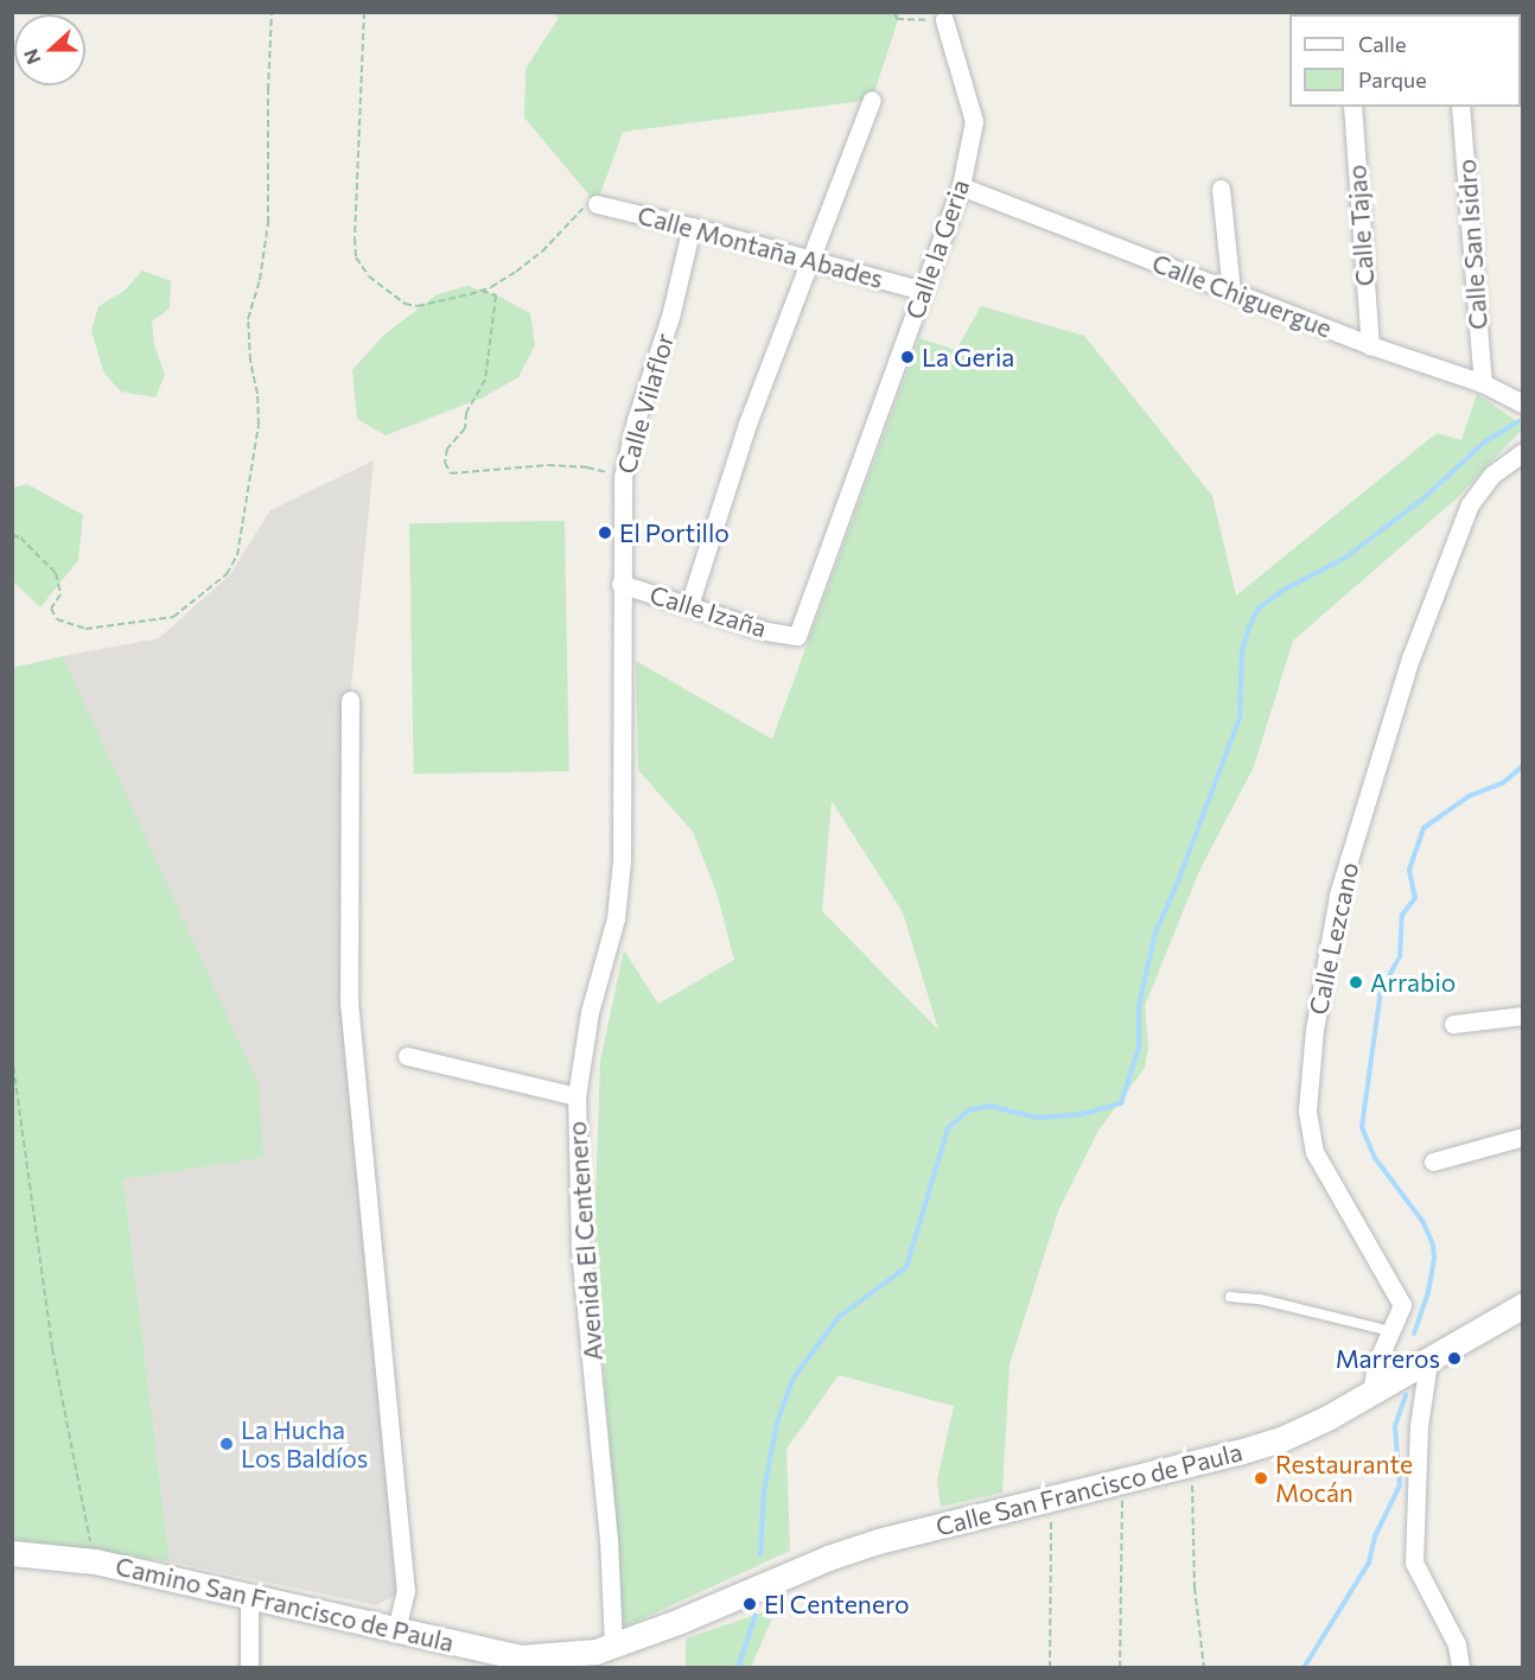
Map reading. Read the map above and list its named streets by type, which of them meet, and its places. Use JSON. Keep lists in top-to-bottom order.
{
  "streets": {
    "main road": ["Calle San Francisco de Paula", "Camino San Francisco de Paula"],
    "street": [
      "Calle Tajao",
      "Calle San Isidro",
      "Calle Montaña Abades",
      "Calle la Geria",
      "Calle Chiguergue",
      "Calle Vilaflor",
      "Calle Izaña",
      "Calle Lezcano",
      "Avenida El Centenero"
    ]
  },
  "crossings": [
    ["Calle Tajao", "Calle Chiguergue"],
    ["Calle San Isidro", "Calle Chiguergue"],
    ["Calle Montaña Abades", "Calle la Geria"],
    ["Calle Montaña Abades", "Calle Vilaflor"],
    ["Calle la Geria", "Calle Chiguergue"],
    ["Calle la Geria", "Calle Izaña"],
    ["Calle Vilaflor", "Calle Izaña"],
    ["Calle Vilaflor", "Avenida El Centenero"],
    ["Calle Izaña", "Avenida El Centenero"],
    ["Calle Lezcano", "Calle San Francisco de Paula"],
    ["Avenida El Centenero", "Camino San Francisco de Paula"],
    ["Calle San Francisco de Paula", "Camino San Francisco de Paula"]
  ],
  "places": [
    "La Geria",
    "El Portillo",
    "Arrabio",
    "Marreros",
    "La Hucha Los Baldíos",
    "Restaurante Mocán",
    "El Centenero"
  ],
  "legend": ["Calle", "Parque"],
  "north": "left"
}
